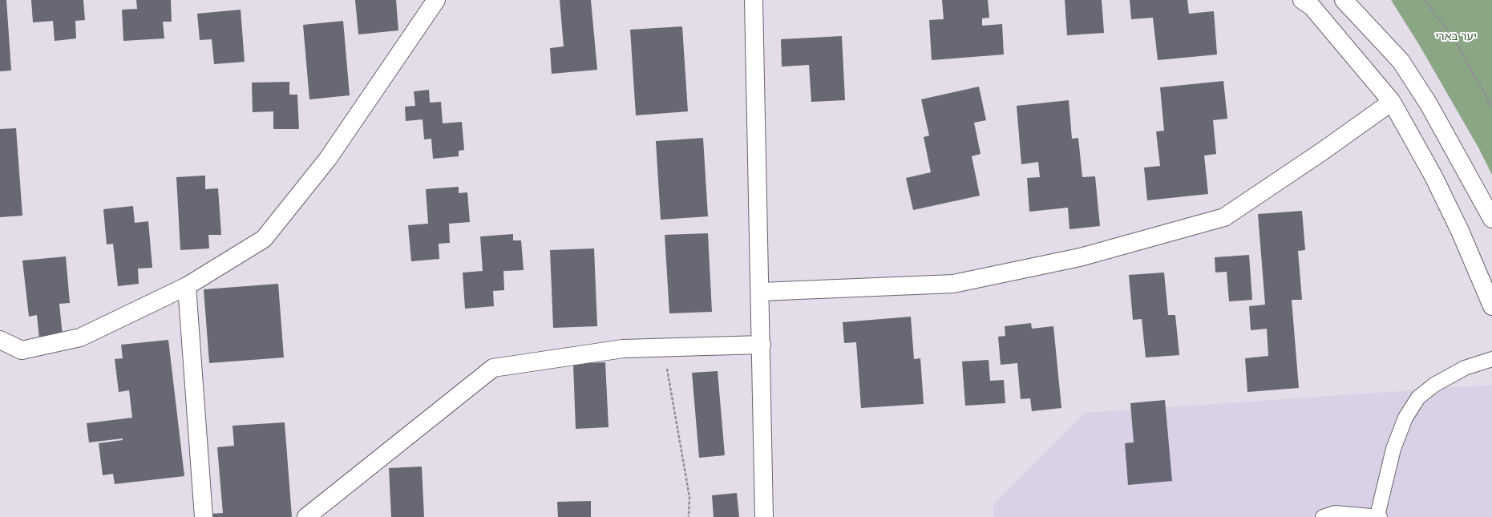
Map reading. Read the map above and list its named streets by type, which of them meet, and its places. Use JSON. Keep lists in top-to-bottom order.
{
  "parks": ["יער בארי"]
}
